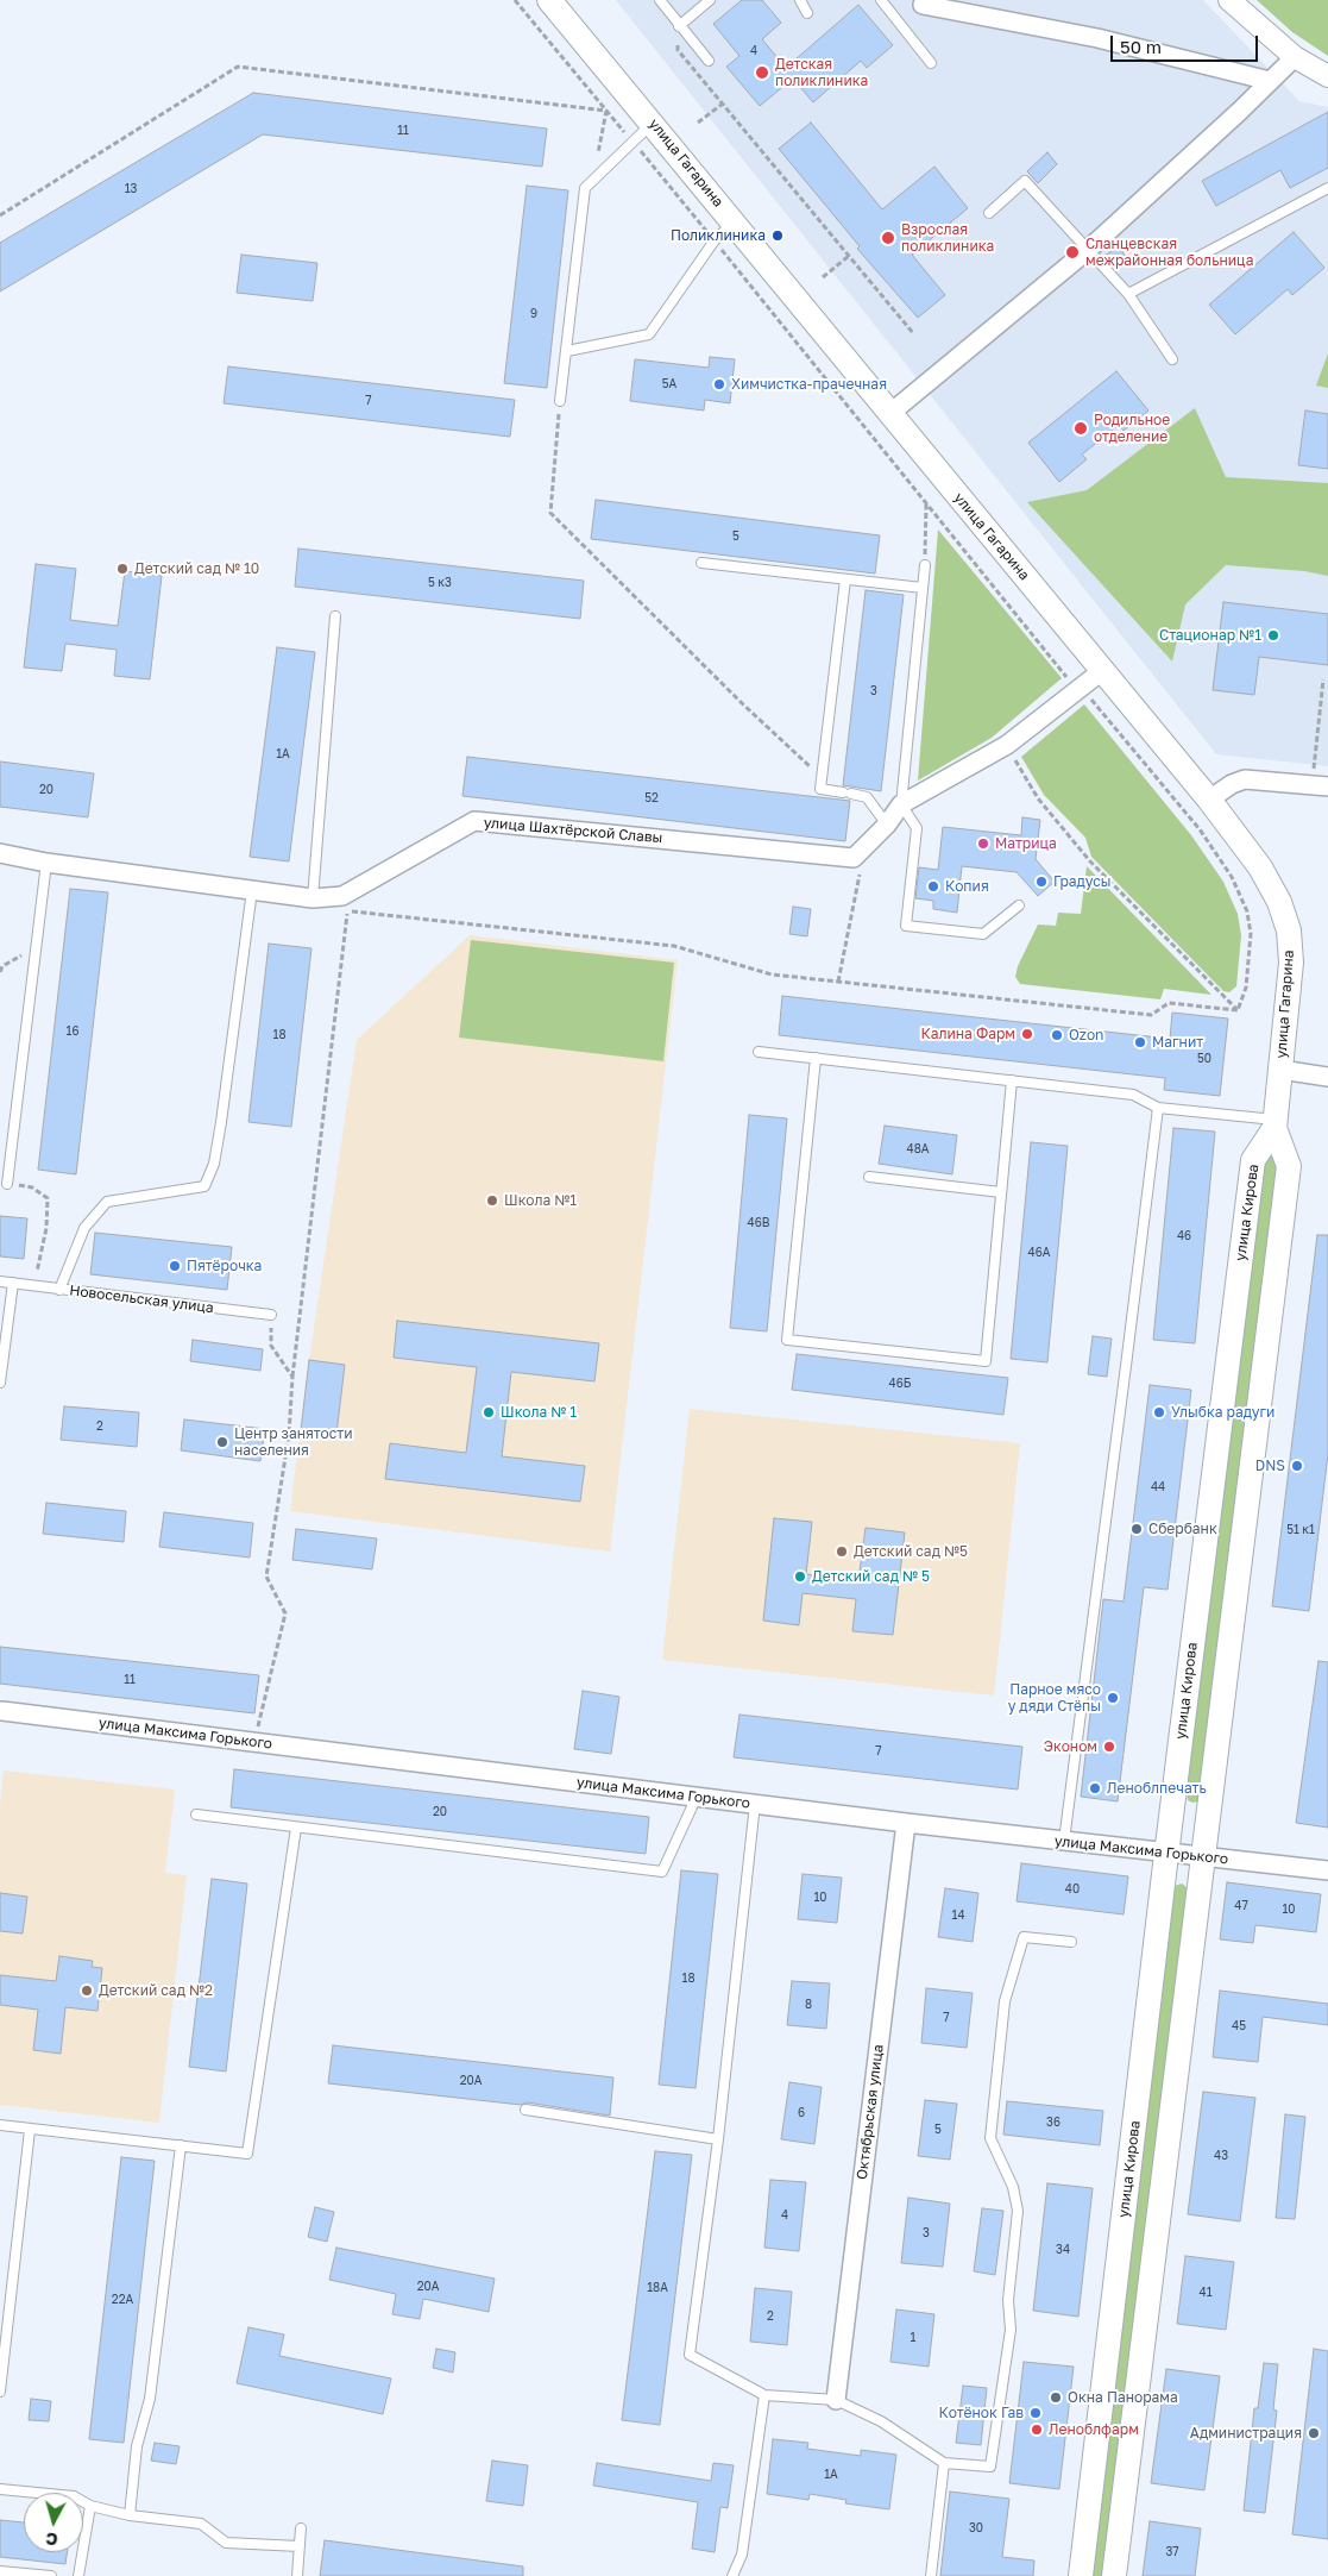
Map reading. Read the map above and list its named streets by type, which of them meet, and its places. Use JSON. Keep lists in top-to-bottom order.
{
  "streets": {
    "main road": ["улица Гагарина", "улица Кирова"],
    "street": ["улица Шахтёрской Славы", "улица Максима Горького", "Октябрьская улица"],
    "lane": ["Новосельская улица"]
  },
  "crossings": [
    ["улица Гагарина", "улица Кирова"],
    ["улица Кирова", "улица Максима Горького"],
    ["улица Максима Горького", "Октябрьская улица"]
  ],
  "places": [
    "Детская поликлиника",
    "Поликлиника",
    "Взрослая поликлиника",
    "Сланцевская межрайонная больница",
    "Химчистка-прачечная",
    "Родильное отделение",
    "Детский сад № 10",
    "Стационар №1",
    "Матрица",
    "Градусы",
    "Копия",
    "Калина Фарм",
    "Ozon",
    "Магнит",
    "Школа №1",
    "Пятёрочка",
    "Школа № 1",
    "Улыбка радуги",
    "Центр занятости населения",
    "DNS",
    "Сбербанк",
    "Детский сад №5",
    "Детский сад № 5",
    "Парное мясо у дяди Стёпы",
    "Эконом",
    "Леноблпечать",
    "Детский сад №2",
    "Окна Панорама",
    "Котёнок Гав",
    "Леноблфарм",
    "Администрация"
  ],
  "house_numbers": [
    "4",
    "11",
    "13",
    "9",
    "5А",
    "7",
    "5",
    "5 к3",
    "3",
    "1А",
    "20",
    "52",
    "16",
    "18",
    "50",
    "48А",
    "46В",
    "46",
    "46А",
    "46Б",
    "2",
    "44",
    "51 к1",
    "11",
    "7",
    "20",
    "40",
    "10",
    "47",
    "10",
    "14",
    "18",
    "8",
    "7",
    "45",
    "20А",
    "6",
    "36",
    "5",
    "43",
    "4",
    "3",
    "34",
    "20А",
    "18А",
    "41",
    "22А",
    "2",
    "1",
    "1А",
    "30",
    "37"
  ],
  "scale_bar": "50 m",
  "north": "bottom"
}
